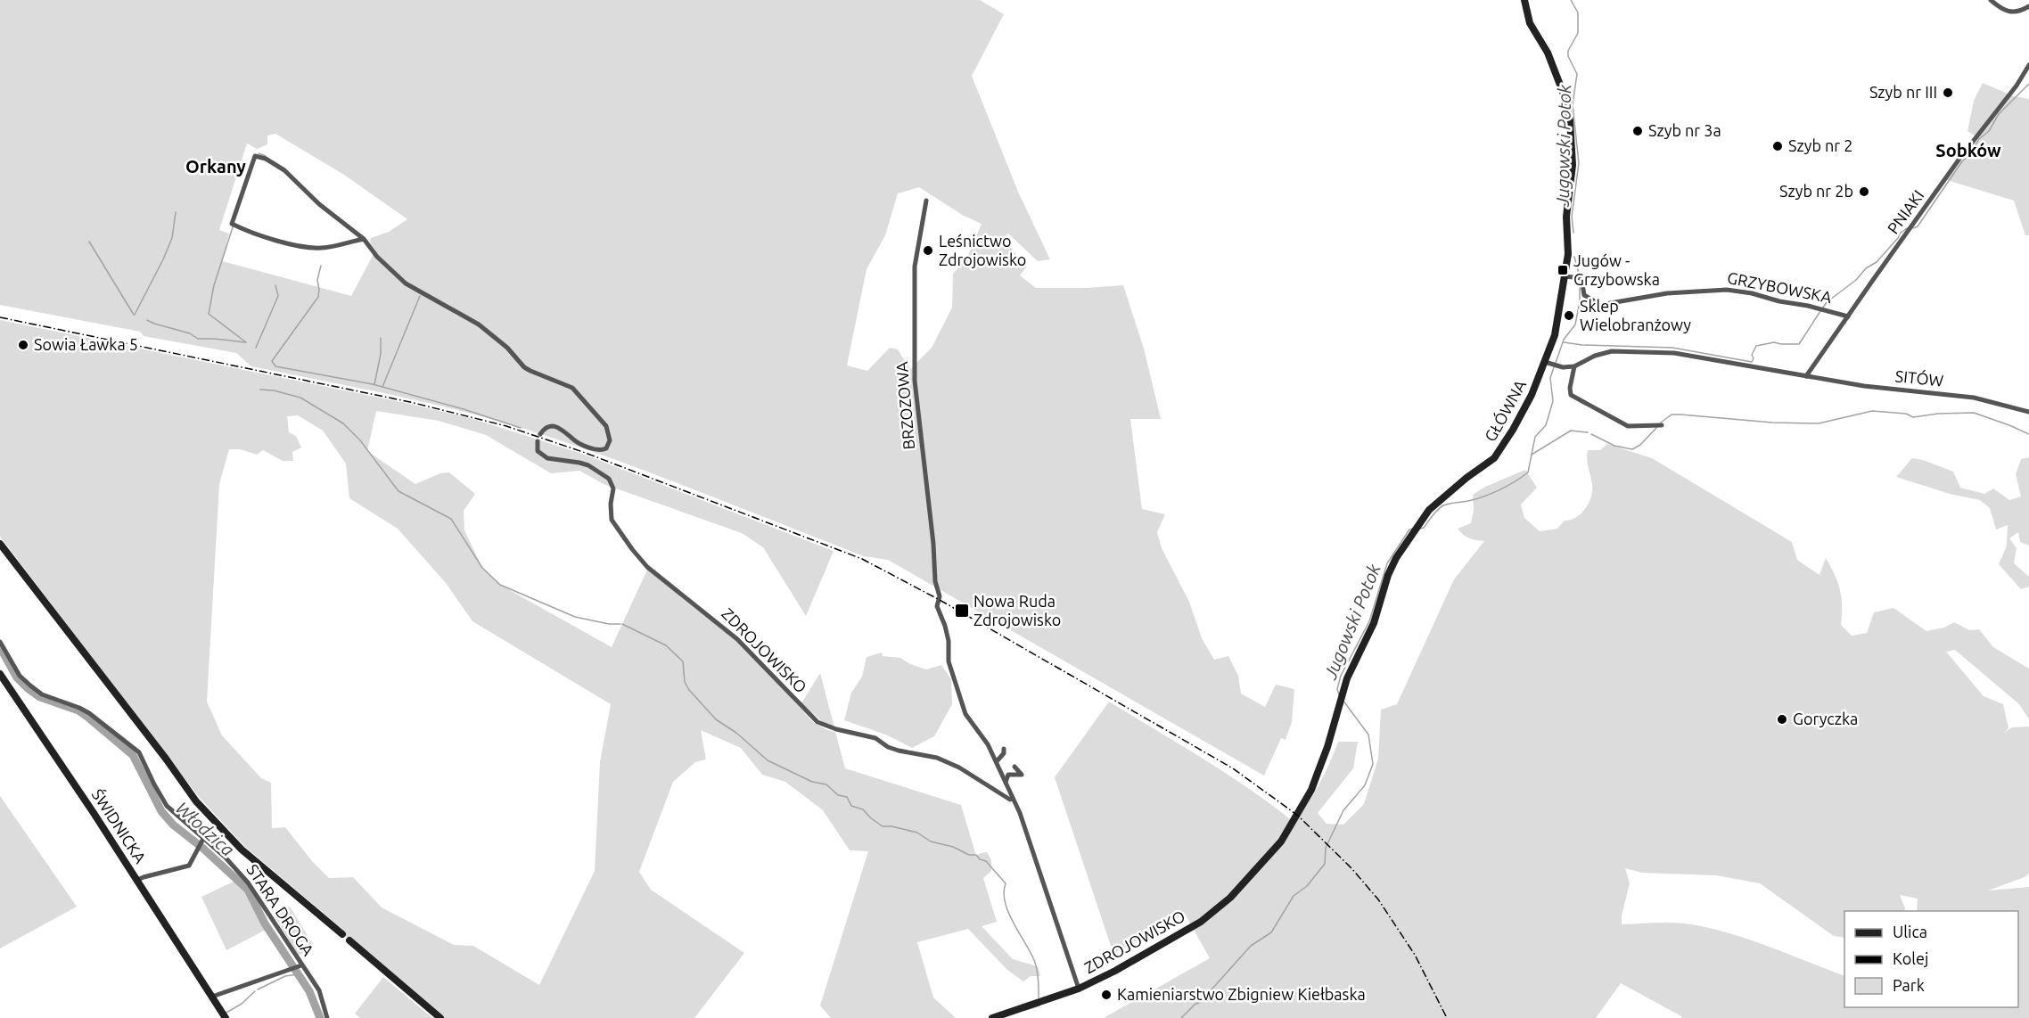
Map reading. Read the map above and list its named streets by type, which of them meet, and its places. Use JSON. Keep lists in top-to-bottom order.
{
  "streets": {
    "street": [
      "PNIAKI",
      "GRZYBOWSKA",
      "SITÓW",
      "BRZOZOWA",
      "GŁÓWNA",
      "ZDROJOWISKO",
      "ŚWIDNICKA",
      "STARA DROGA"
    ]
  },
  "crossings": [
    ["PNIAKI", "GRZYBOWSKA"],
    ["PNIAKI", "SITÓW"],
    ["GRZYBOWSKA", "GŁÓWNA"],
    ["BRZOZOWA", "ZDROJOWISKO"],
    ["GŁÓWNA", "ZDROJOWISKO"]
  ],
  "districts": ["Sobków", "Orkany"],
  "water": ["Jugowski Potok", "Włodzica"],
  "places": {
    "other": [
      "Szyb nr III",
      "Szyb nr 3a",
      "Szyb nr 2",
      "Szyb nr 2b",
      "Leśnictwo Zdrojowisko",
      "Sklep Wielobranżowy",
      "Sowia Ławka 5",
      "Goryczka",
      "Kamieniarstwo Zbigniew Kiełbaska"
    ],
    "transit": ["Jugów - Grzybowska", "Nowa Ruda Zdrojowisko"]
  },
  "legend": ["Ulica", "Kolej", "Park"]
}
